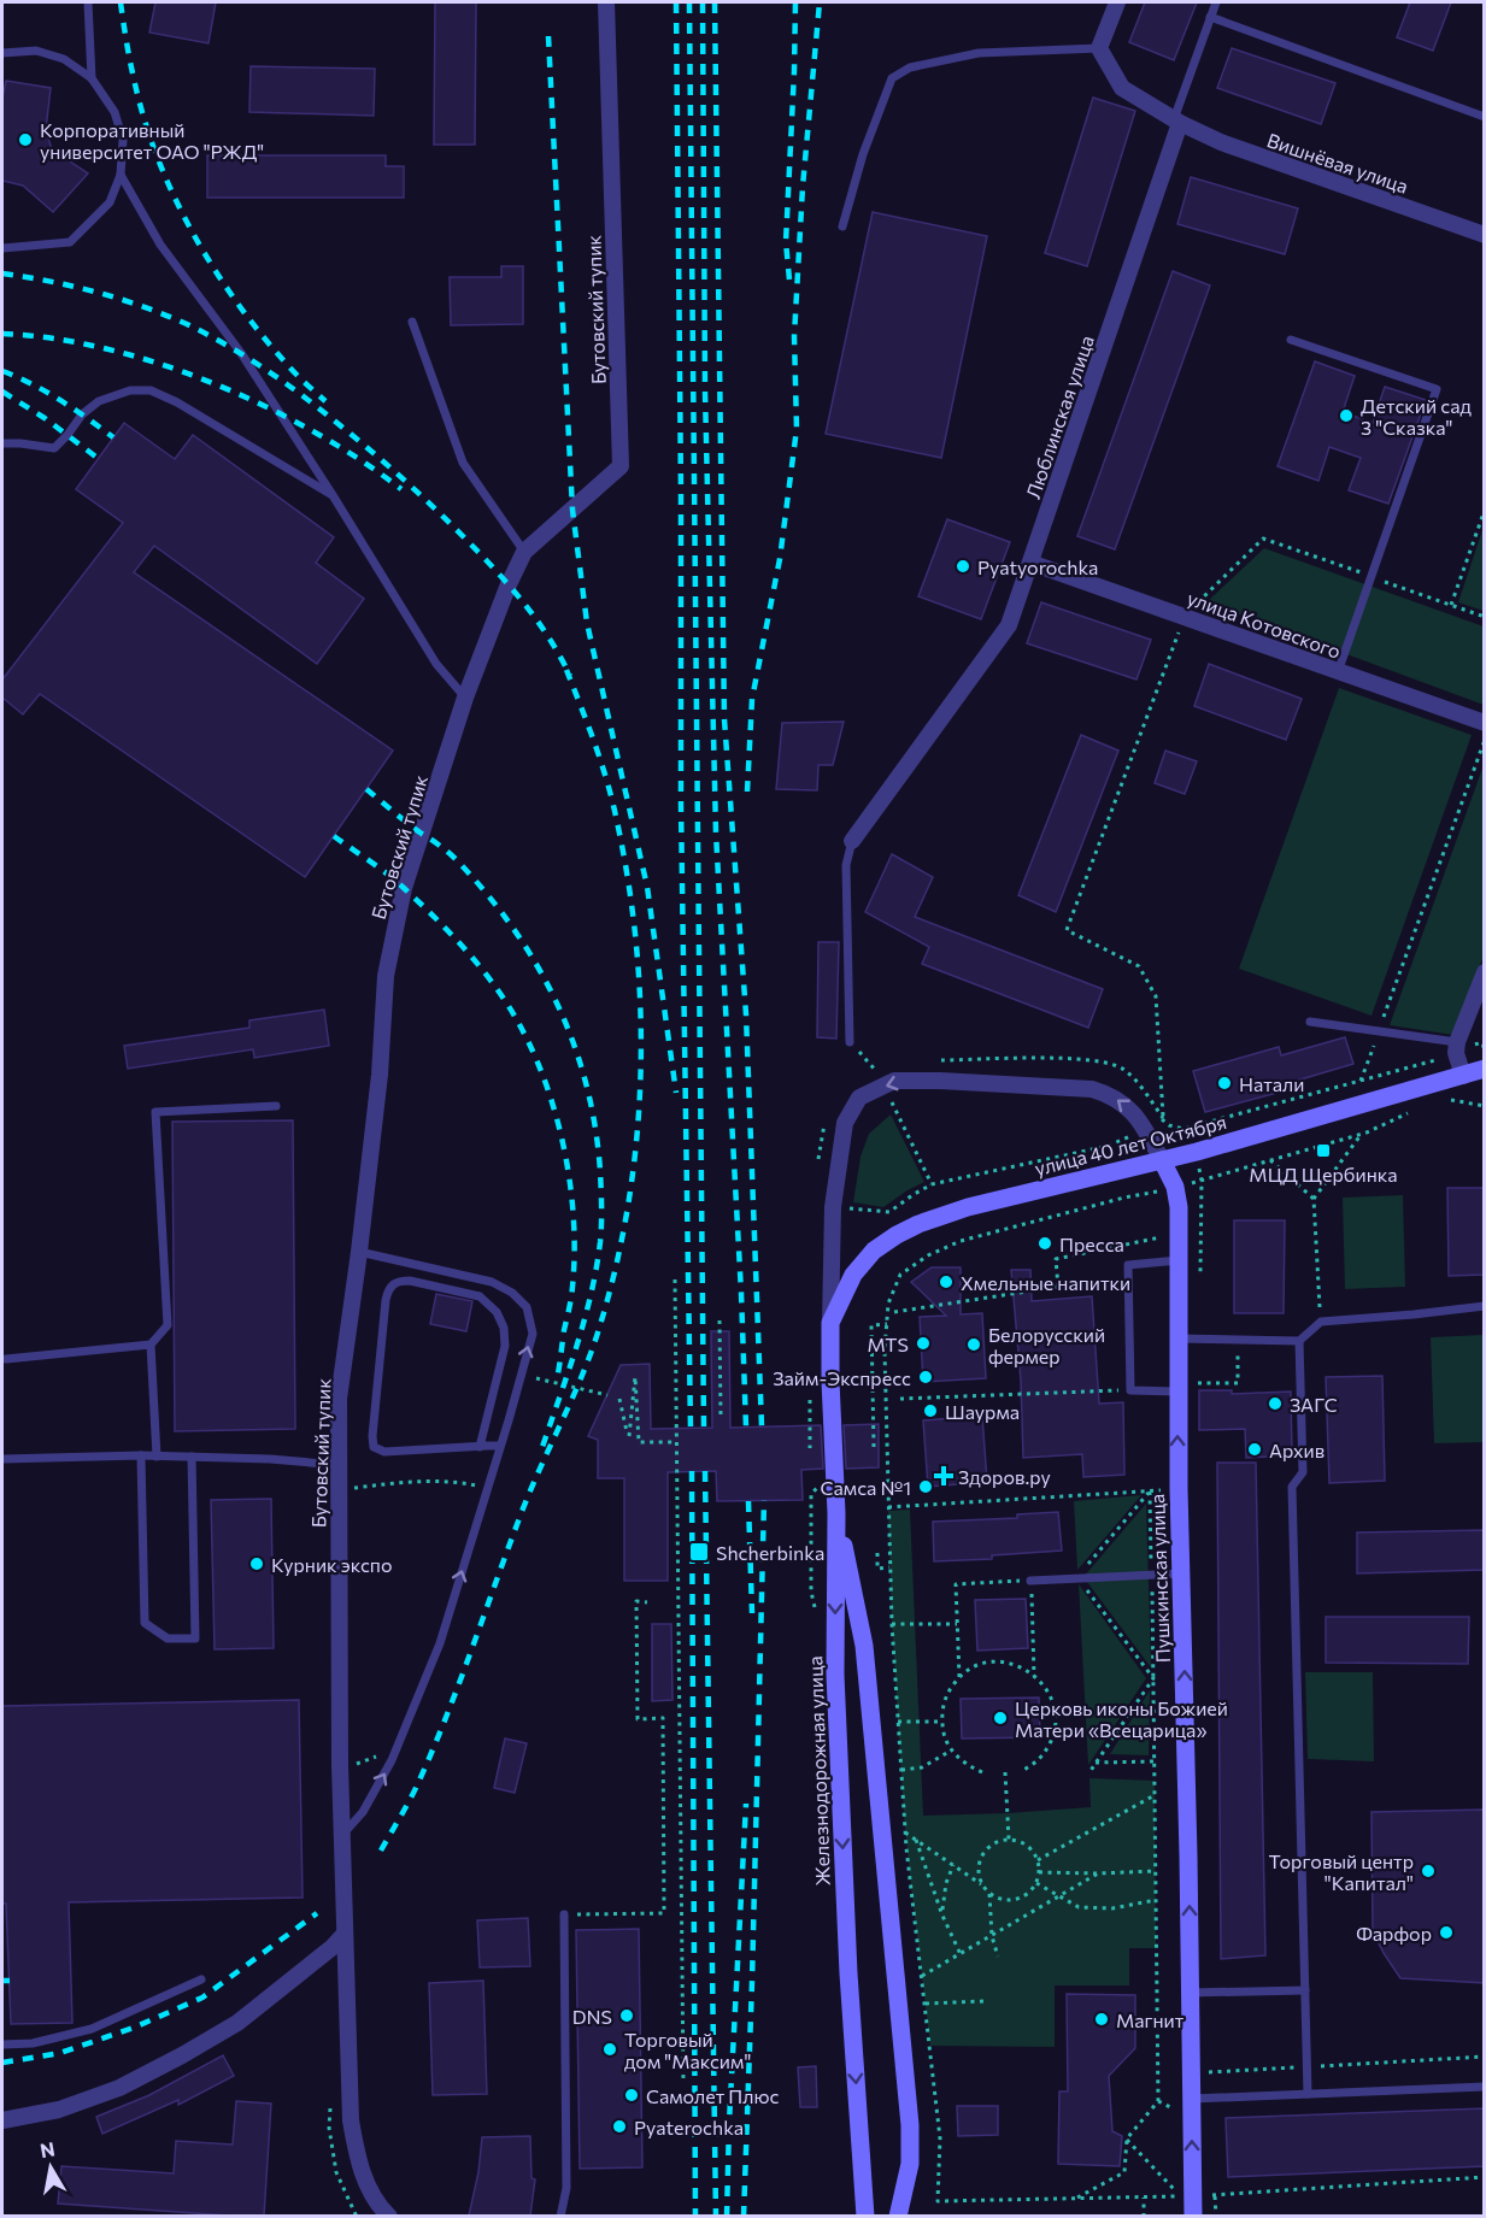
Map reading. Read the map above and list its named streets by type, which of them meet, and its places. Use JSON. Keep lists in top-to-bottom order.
{
  "streets": {
    "main road": ["улица 40 лет Октября", "Пушкинская улица", "Железнодорожная улица"],
    "street": [
      "Вишнёвая улица",
      "Бутовский тупик",
      "Люблинская улица",
      "улица Котовского"
    ]
  },
  "crossings": [
    ["Вишнёвая улица", "Люблинская улица"],
    ["Люблинская улица", "улица Котовского"],
    ["улица 40 лет Октября", "Пушкинская улица"],
    ["улица 40 лет Октября", "Железнодорожная улица"]
  ],
  "one_way": ["Пушкинская улица"],
  "places": {
    "other": [
      "Корпоративный университет ОАО \"РЖД\"",
      "Детский сад 3 \"Сказка\"",
      "Pyatyorochka",
      "Натали",
      "Пресса",
      "Хмельные напитки",
      "MTS",
      "Белорусский фермер",
      "Займ-Экспресс",
      "ЗАГС",
      "Шаурма",
      "Архив",
      "Самса №1",
      "Курник экспо",
      "Церковь иконы Божией Матери «Всецарица»",
      "Торговый центр \"Капитал\"",
      "Фарфор",
      "DNS",
      "Магнит",
      "Торговый дом \"Максим\"",
      "Самолет Плюс",
      "Pyaterochka"
    ],
    "transit": ["МЦД Щербинка", "Shcherbinka"],
    "health": ["Здоров.ру"]
  },
  "north": "top"
}
